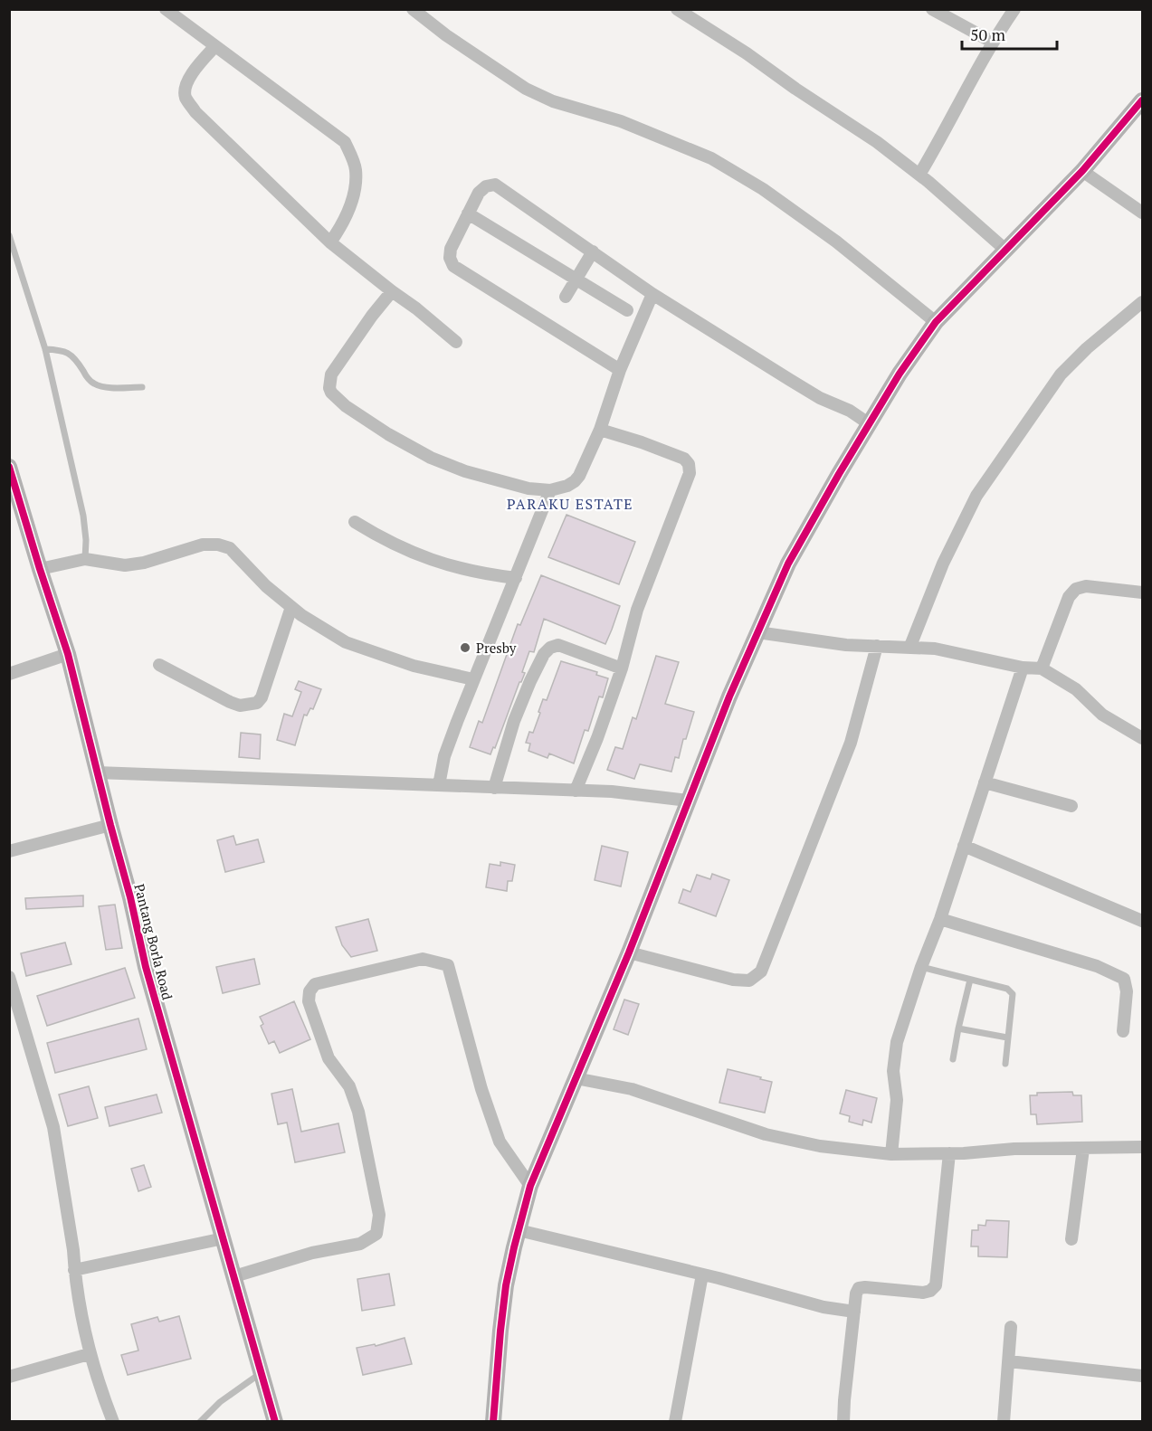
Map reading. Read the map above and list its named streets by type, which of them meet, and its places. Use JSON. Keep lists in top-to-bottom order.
{
  "streets": {
    "street": ["Pantang Borla Road"]
  },
  "districts": ["PARAKU ESTATE"],
  "places": ["Presby"],
  "scale_bar": "50 m"
}
